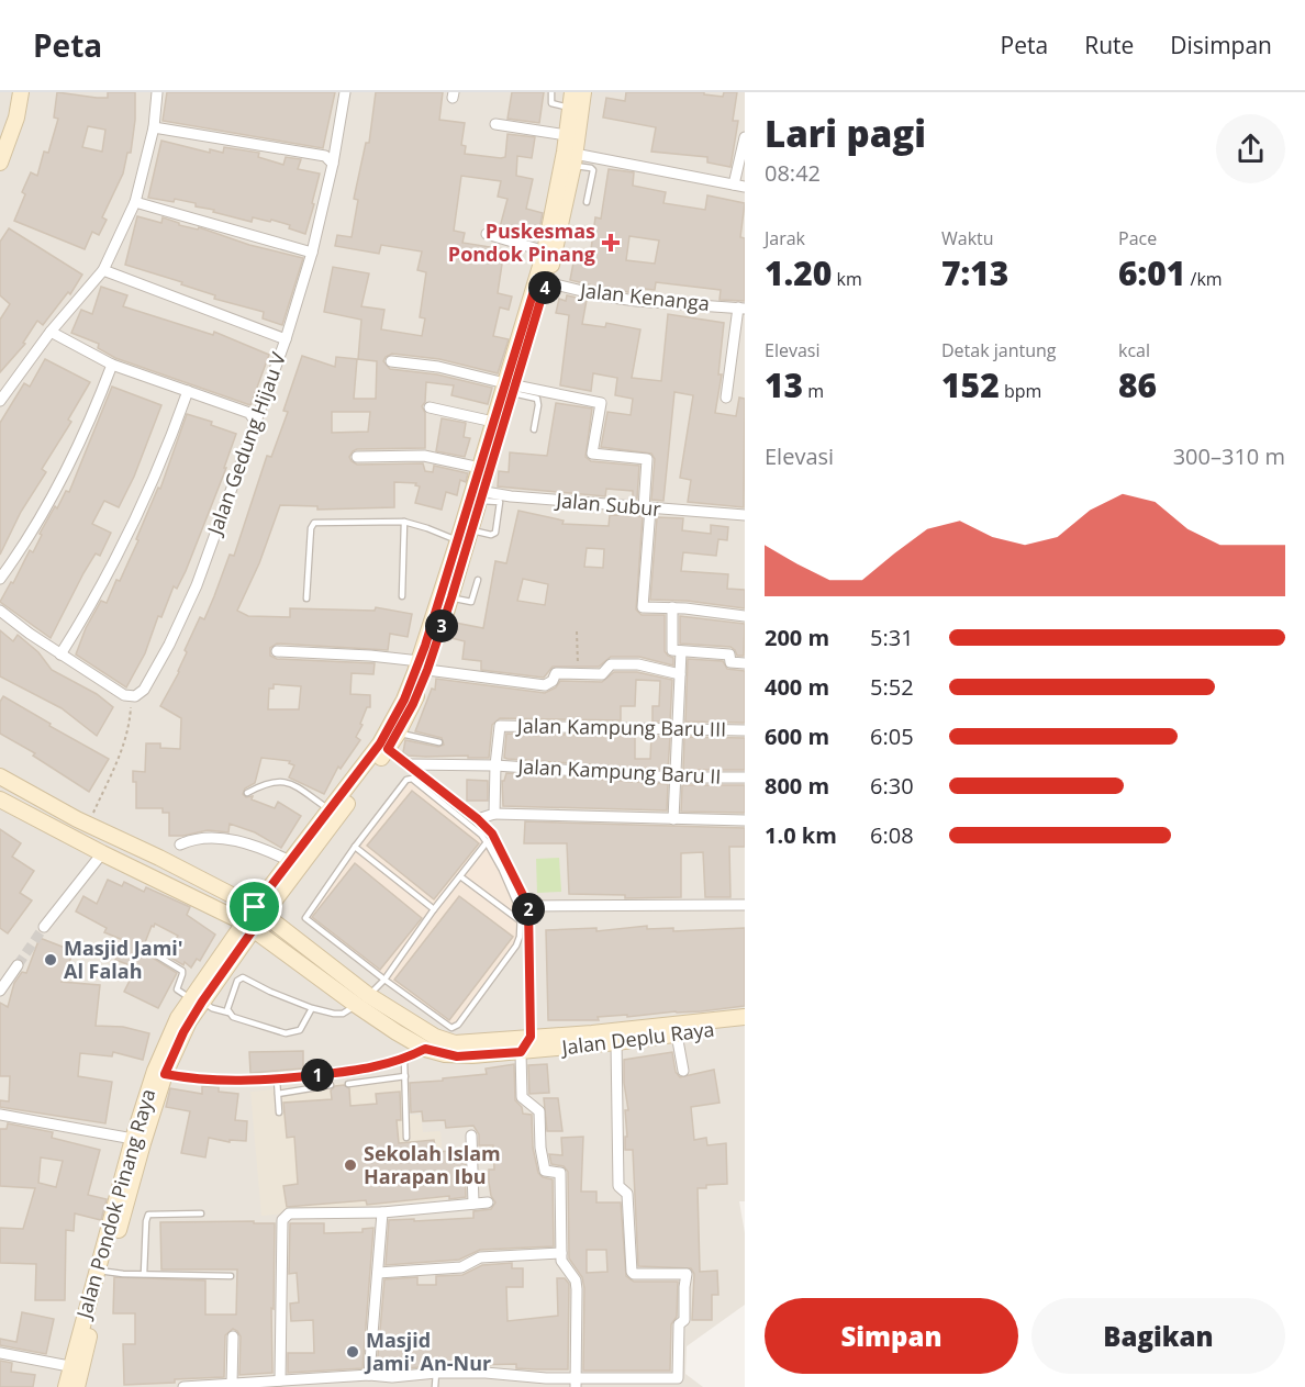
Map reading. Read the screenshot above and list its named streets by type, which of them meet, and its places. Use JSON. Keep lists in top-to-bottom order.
{
  "streets": {
    "main road": ["Jalan Deplu Raya", "Jalan Pondok Pinang Raya"],
    "street": [
      "Jalan Kenanga",
      "Jalan Gedung Hijau V",
      "Jalan Subur",
      "Jalan Kampung Baru III",
      "Jalan Kampung Baru II"
    ]
  },
  "crossings": [
    ["Jalan Kenanga", "Jalan Pondok Pinang Raya"],
    ["Jalan Subur", "Jalan Pondok Pinang Raya"],
    ["Jalan Kampung Baru III", "Jalan Kampung Baru II"],
    ["Jalan Deplu Raya", "Jalan Pondok Pinang Raya"]
  ],
  "places": {
    "health": ["Puskesmas Pondok Pinang"],
    "other": ["Masjid Jami' Al Falah", "Sekolah Islam Harapan Ibu", "Masjid Jami' An-Nur"]
  },
  "page": {
    "header": "Peta",
    "nav": ["Peta", "Rute", "Disimpan"],
    "heading": ["Lari pagi", "08:42"],
    "stats": [
      ["Jarak", "1.20 km"],
      ["Waktu", "7:13"],
      ["Pace", "6:01 /km"],
      ["Elevasi", "13 m"],
      ["Detak jantung", "152 bpm"],
      ["kcal", "86"]
    ],
    "pins": [
      "4",
      "3",
      "2",
      "1"
    ],
    "chart": ["Elevasi", "300–310 m"],
    "list": [
      {
        "name": "200 m",
        "note": "5:31"
      },
      {
        "name": "400 m",
        "note": "5:52"
      },
      {
        "name": "600 m",
        "note": "6:05"
      },
      {
        "name": "800 m",
        "note": "6:30"
      },
      {
        "name": "1.0 km",
        "note": "6:08"
      }
    ],
    "buttons": ["Simpan", "Bagikan"]
  }
}
